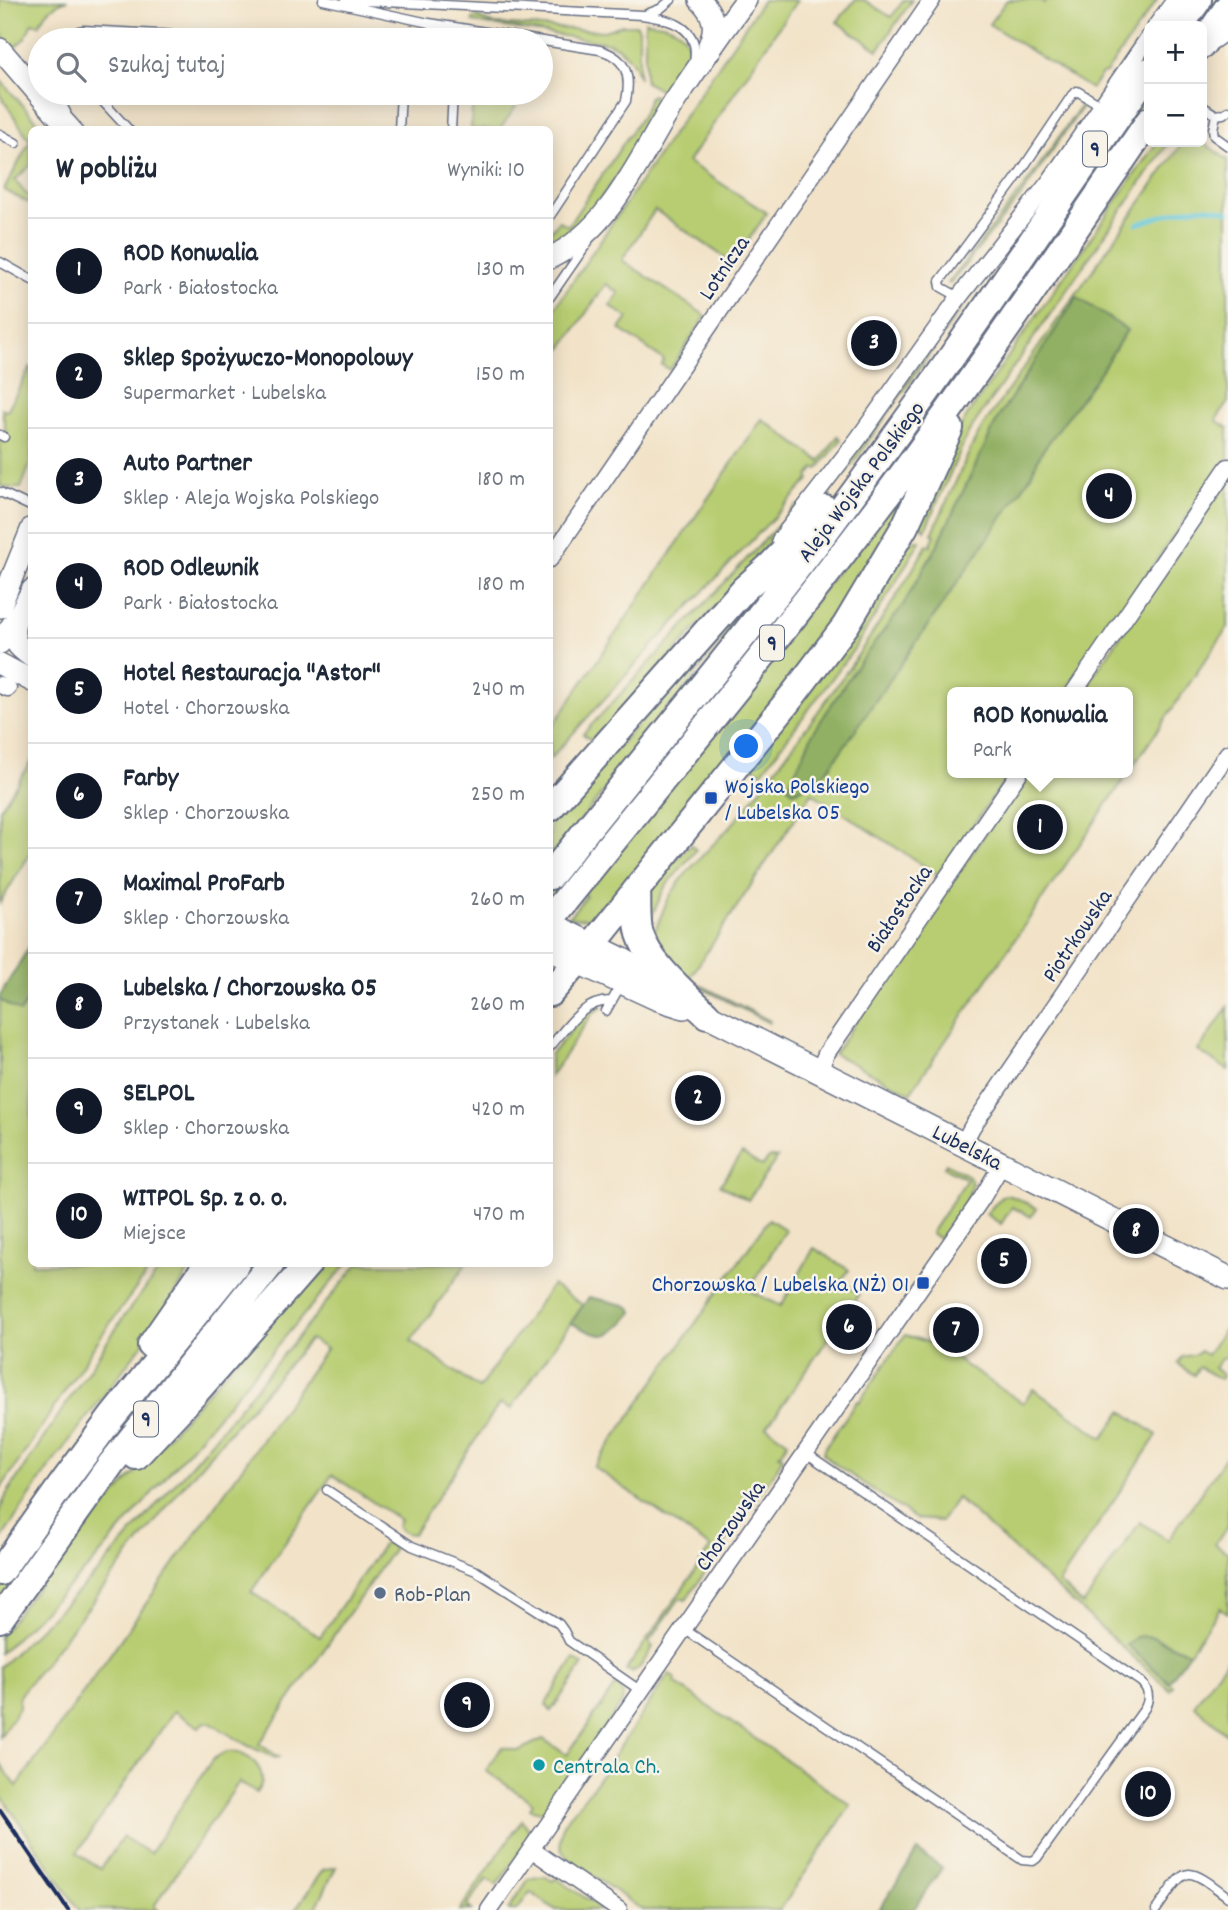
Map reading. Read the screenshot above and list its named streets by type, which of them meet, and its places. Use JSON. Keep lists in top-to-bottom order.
{
  "streets": {
    "main road": ["9", "Aleja Wojska Polskiego", "Lubelska"],
    "street": [
      "Lotnicza",
      "Białostocka",
      "Piotrkowska",
      "Chorzowska"
    ]
  },
  "crossings": [
    ["Białostocka", "Lubelska"],
    ["Piotrkowska", "Lubelska"],
    ["Lubelska", "Chorzowska"]
  ],
  "places": {
    "transit": ["Wojska Polskiego / Lubelska 05", "Chorzowska / Lubelska (NŻ) 01"],
    "other": ["Rob-Plan", "Centrala Ch."]
  },
  "page": {
    "map_buttons": ["+", "−"],
    "search": "Szukaj tutaj",
    "heading": ["W pobliżu", "Wyniki: 10"],
    "list": [
      {
        "mark": "1",
        "name": "ROD Konwalia",
        "note": "Park · Białostocka",
        "value": "130 m"
      },
      {
        "mark": "2",
        "name": "Sklep Spożywczo-Monopolowy",
        "note": "Supermarket · Lubelska",
        "value": "150 m"
      },
      {
        "mark": "3",
        "name": "Auto Partner",
        "note": "Sklep · Aleja Wojska Polskiego",
        "value": "180 m"
      },
      {
        "mark": "4",
        "name": "ROD Odlewnik",
        "note": "Park · Białostocka",
        "value": "180 m"
      },
      {
        "mark": "5",
        "name": "Hotel Restauracja \"Astor\"",
        "note": "Hotel · Chorzowska",
        "value": "240 m"
      },
      {
        "mark": "6",
        "name": "Farby",
        "note": "Sklep · Chorzowska",
        "value": "250 m"
      },
      {
        "mark": "7",
        "name": "Maximal ProFarb",
        "note": "Sklep · Chorzowska",
        "value": "260 m"
      },
      {
        "mark": "8",
        "name": "Lubelska / Chorzowska 05",
        "note": "Przystanek · Lubelska",
        "value": "260 m"
      },
      {
        "mark": "9",
        "name": "SELPOL",
        "note": "Sklep · Chorzowska",
        "value": "420 m"
      },
      {
        "mark": "10",
        "name": "WITPOL Sp. z o. o.",
        "note": "Miejsce",
        "value": "470 m"
      }
    ],
    "pins": [
      "3",
      "4",
      "1",
      "2",
      "8",
      "5",
      "6",
      "7",
      "9",
      "10"
    ],
    "popup": ["ROD Konwalia", "Park"]
  }
}
